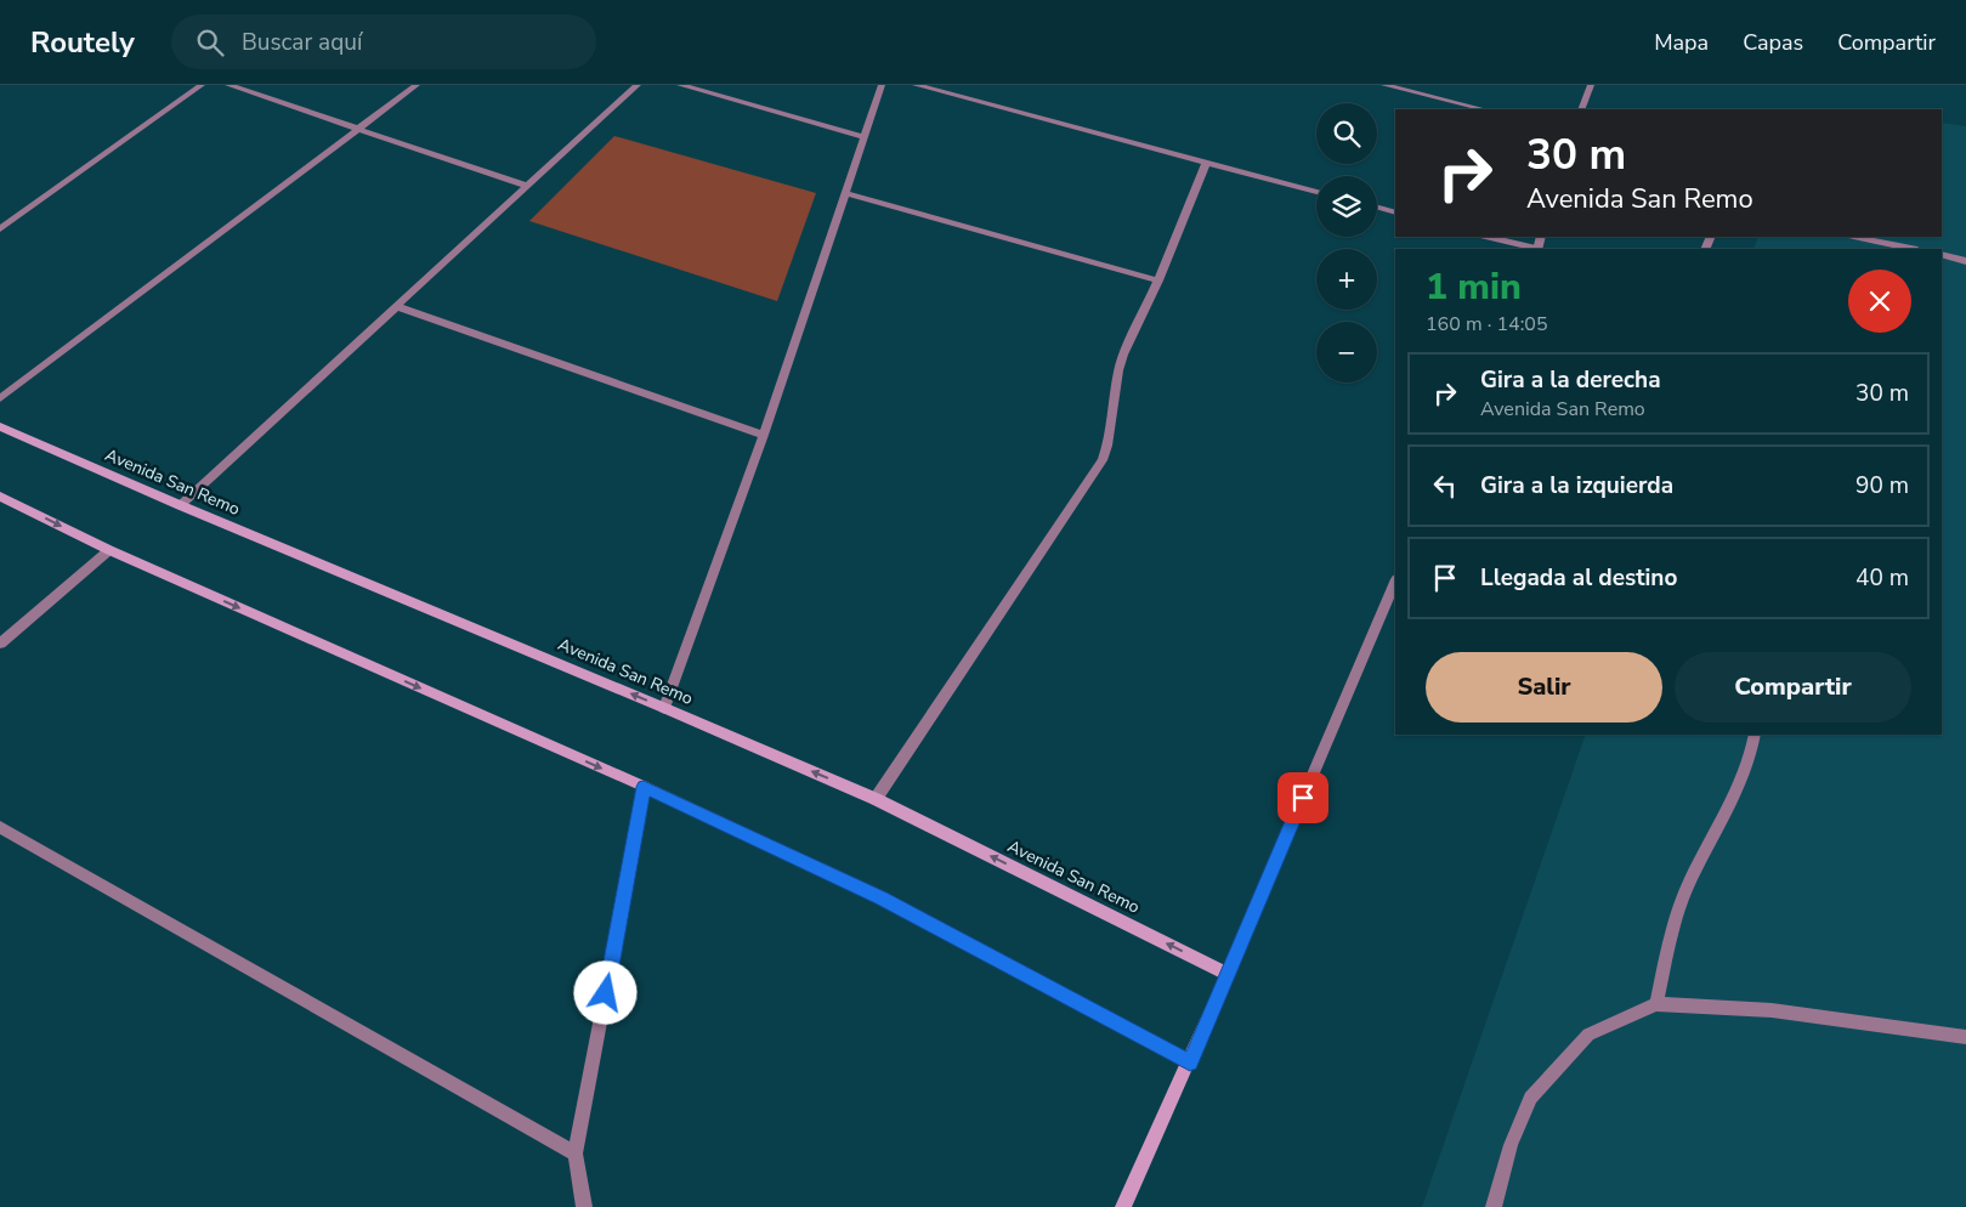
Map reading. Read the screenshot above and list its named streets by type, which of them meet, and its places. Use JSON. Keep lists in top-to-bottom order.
{
  "streets": {
    "main road": ["Avenida San Remo"]
  },
  "page": {
    "header": "Routely",
    "search": "Buscar aquí",
    "nav": ["Mapa", "Capas", "Compartir"],
    "map_buttons": ["+", "−"],
    "turn": ["30 m", "Avenida San Remo"],
    "heading": ["1 min", "160 m · 14:05"],
    "list": [
      {
        "name": "Gira a la derecha",
        "note": "Avenida San Remo",
        "value": "30 m"
      },
      {
        "name": "Gira a la izquierda",
        "value": "90 m"
      },
      {
        "name": "Llegada al destino",
        "value": "40 m"
      }
    ],
    "buttons": ["Salir", "Compartir"]
  }
}
